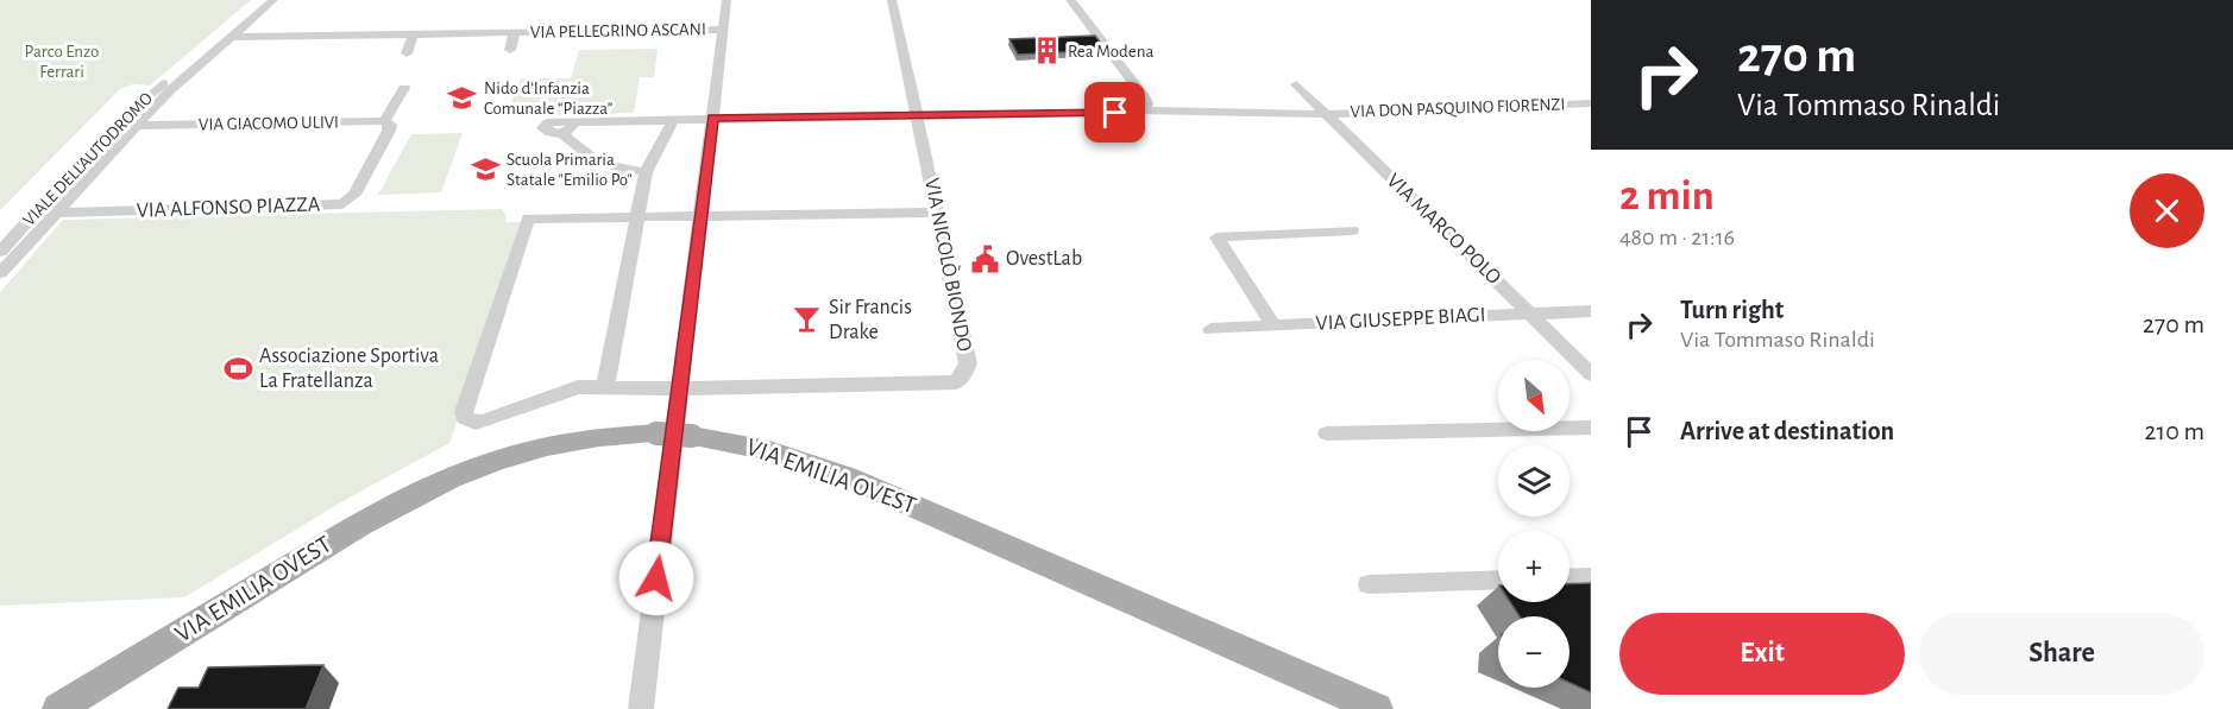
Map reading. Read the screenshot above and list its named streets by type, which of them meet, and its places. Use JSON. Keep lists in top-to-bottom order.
{
  "streets": {
    "main road": ["VIA EMILIA OVEST"],
    "street": [
      "VIA PELLEGRINO ASCANI",
      "VIA DON PASQUINO FIORENZI",
      "VIA GIACOMO ULIVI",
      "VIALE DELL'AUTODROMO",
      "VIA ALFONSO PIAZZA",
      "VIA MARCO POLO",
      "VIA NICOLÒ BIONDO",
      "VIA GIUSEPPE BIAGI"
    ]
  },
  "crossings": [
    ["VIA PELLEGRINO ASCANI", "VIALE DELL'AUTODROMO"],
    ["VIA DON PASQUINO FIORENZI", "VIA MARCO POLO"],
    ["VIA DON PASQUINO FIORENZI", "VIA NICOLÒ BIONDO"],
    ["VIA GIACOMO ULIVI", "VIALE DELL'AUTODROMO"],
    ["VIA GIACOMO ULIVI", "VIA ALFONSO PIAZZA"],
    ["VIALE DELL'AUTODROMO", "VIA ALFONSO PIAZZA"],
    ["VIA MARCO POLO", "VIA GIUSEPPE BIAGI"]
  ],
  "parks": ["Parco Enzo Ferrari"],
  "places": {
    "building": ["Rea Modena"],
    "school or university": ["Nido d’Infanzia Comunale “Piazza”", "Scuola Primaria Statale \"Emilio Po\""],
    "public building": ["OvestLab"],
    "bar": ["Sir Francis Drake"],
    "sports": ["Associazione Sportiva La Fratellanza"]
  },
  "north": "bottom right",
  "page": {
    "turn": ["270 m", "Via Tommaso Rinaldi"],
    "heading": ["2 min", "480 m · 21:16"],
    "list": [
      {
        "name": "Turn right",
        "note": "Via Tommaso Rinaldi",
        "value": "270 m"
      },
      {
        "name": "Arrive at destination",
        "value": "210 m"
      }
    ],
    "map_buttons": ["+", "−"],
    "buttons": ["Exit", "Share"]
  }
}
